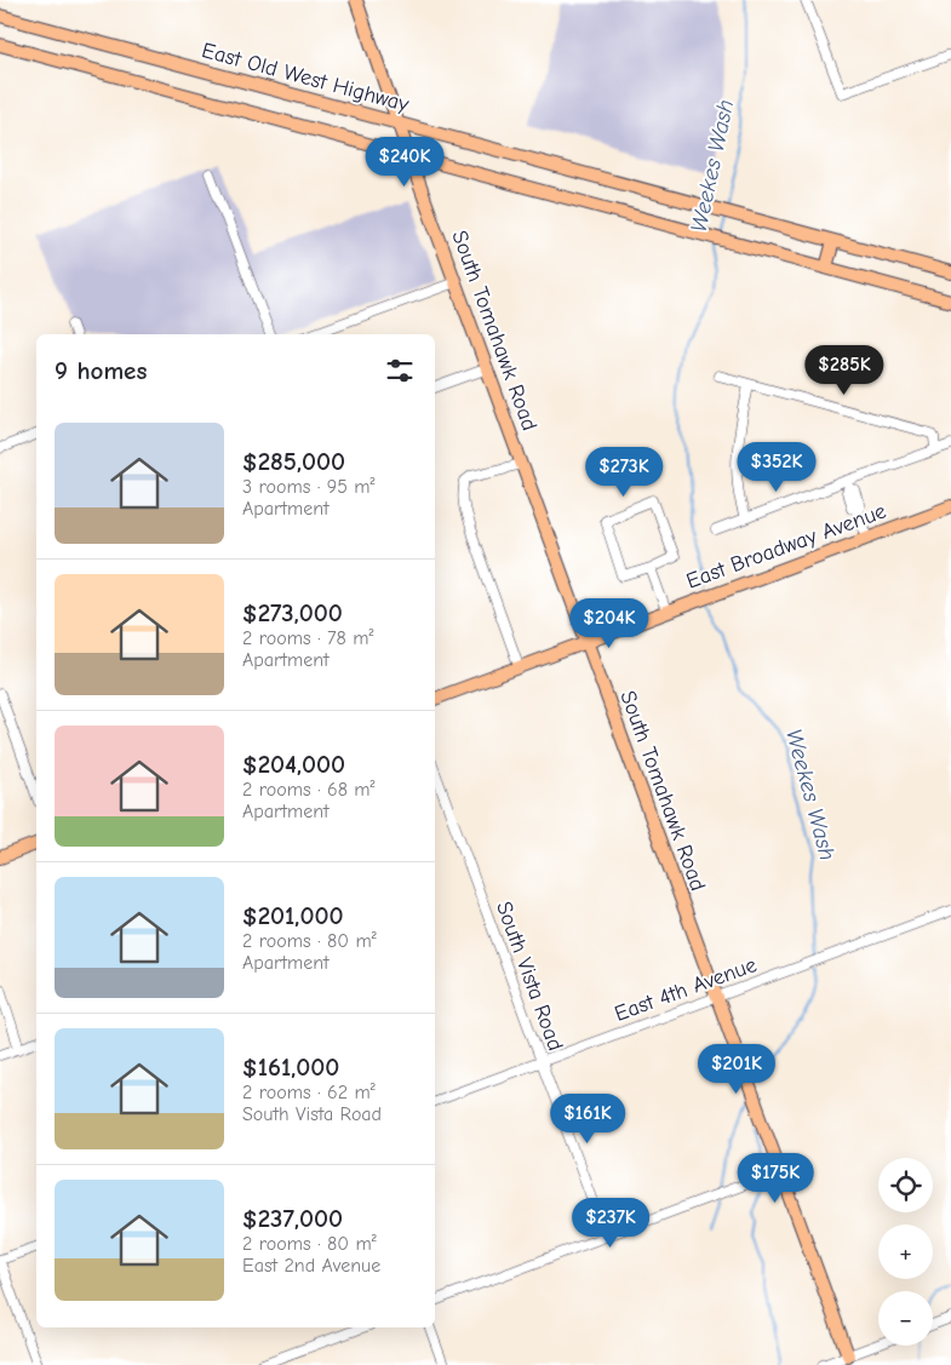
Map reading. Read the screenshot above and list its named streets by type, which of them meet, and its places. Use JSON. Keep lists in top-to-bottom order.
{
  "streets": {
    "main road": ["East Old West Highway", "South Tomahawk Road", "East Broadway Avenue"],
    "street": ["South Vista Road", "East 4th Avenue"]
  },
  "crossings": [
    ["East Old West Highway", "South Tomahawk Road"],
    ["South Tomahawk Road", "East Broadway Avenue"],
    ["South Tomahawk Road", "East 4th Avenue"],
    ["South Vista Road", "East 4th Avenue"]
  ],
  "water": ["Weekes Wash"],
  "page": {
    "price": [
      "$240K",
      "$285K",
      "$352K",
      "$273K",
      "$204K",
      "$201K",
      "$161K",
      "$175K",
      "$237K"
    ],
    "heading": "9 homes",
    "list": [
      {
        "name": "$285,000",
        "note": "3 rooms · 95 m² · Apartment"
      },
      {
        "name": "$273,000",
        "note": "2 rooms · 78 m² · Apartment"
      },
      {
        "name": "$204,000",
        "note": "2 rooms · 68 m² · Apartment"
      },
      {
        "name": "$201,000",
        "note": "2 rooms · 80 m² · Apartment"
      },
      {
        "name": "$161,000",
        "note": "2 rooms · 62 m² · South Vista Road"
      },
      {
        "name": "$237,000",
        "note": "2 rooms · 80 m² · East 2nd Avenue"
      }
    ],
    "map_buttons": ["+", "−"]
  }
}
